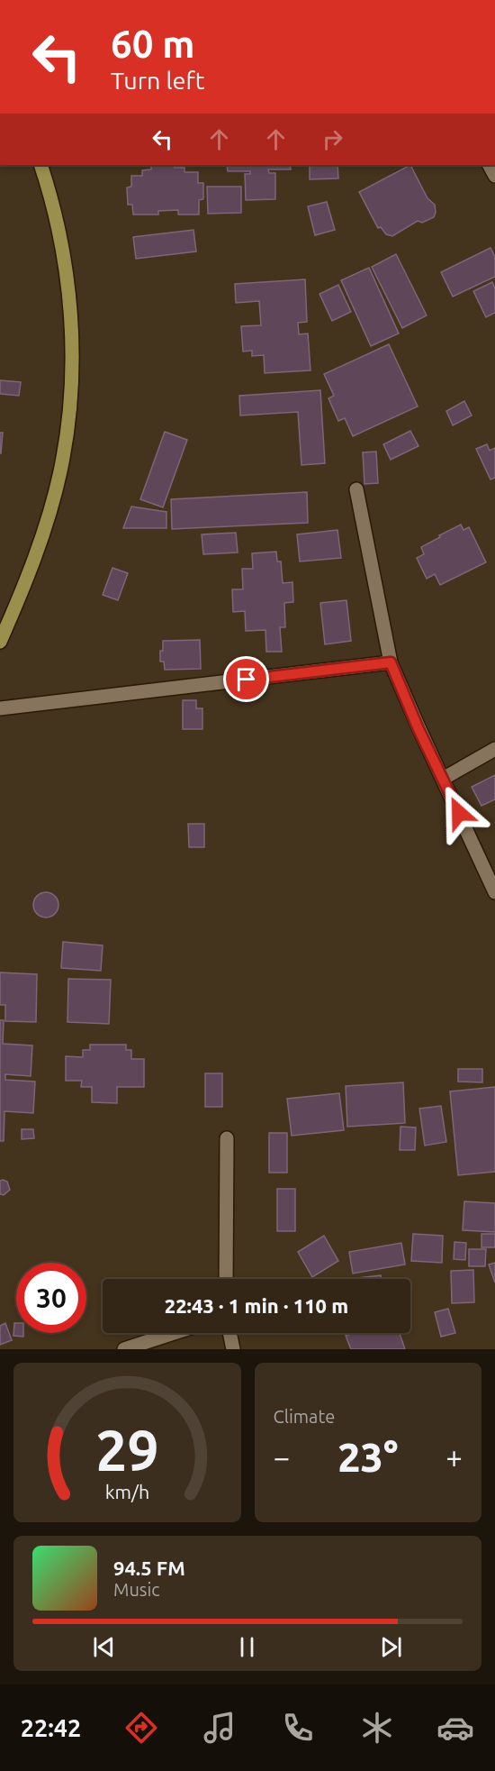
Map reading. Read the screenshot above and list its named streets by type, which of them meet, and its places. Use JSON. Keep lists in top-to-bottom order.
{
  "page": {
    "turn": ["60 m", "Turn left"],
    "limit": "30",
    "trip": "22:43 · 1 min · 110 m",
    "tile": "Climate",
    "heat": ["−", "23°", "+"],
    "song": ["94.5 FM", "Music"],
    "tabs": "22:42",
    "gauge": ["29", "km/h"]
  }
}
